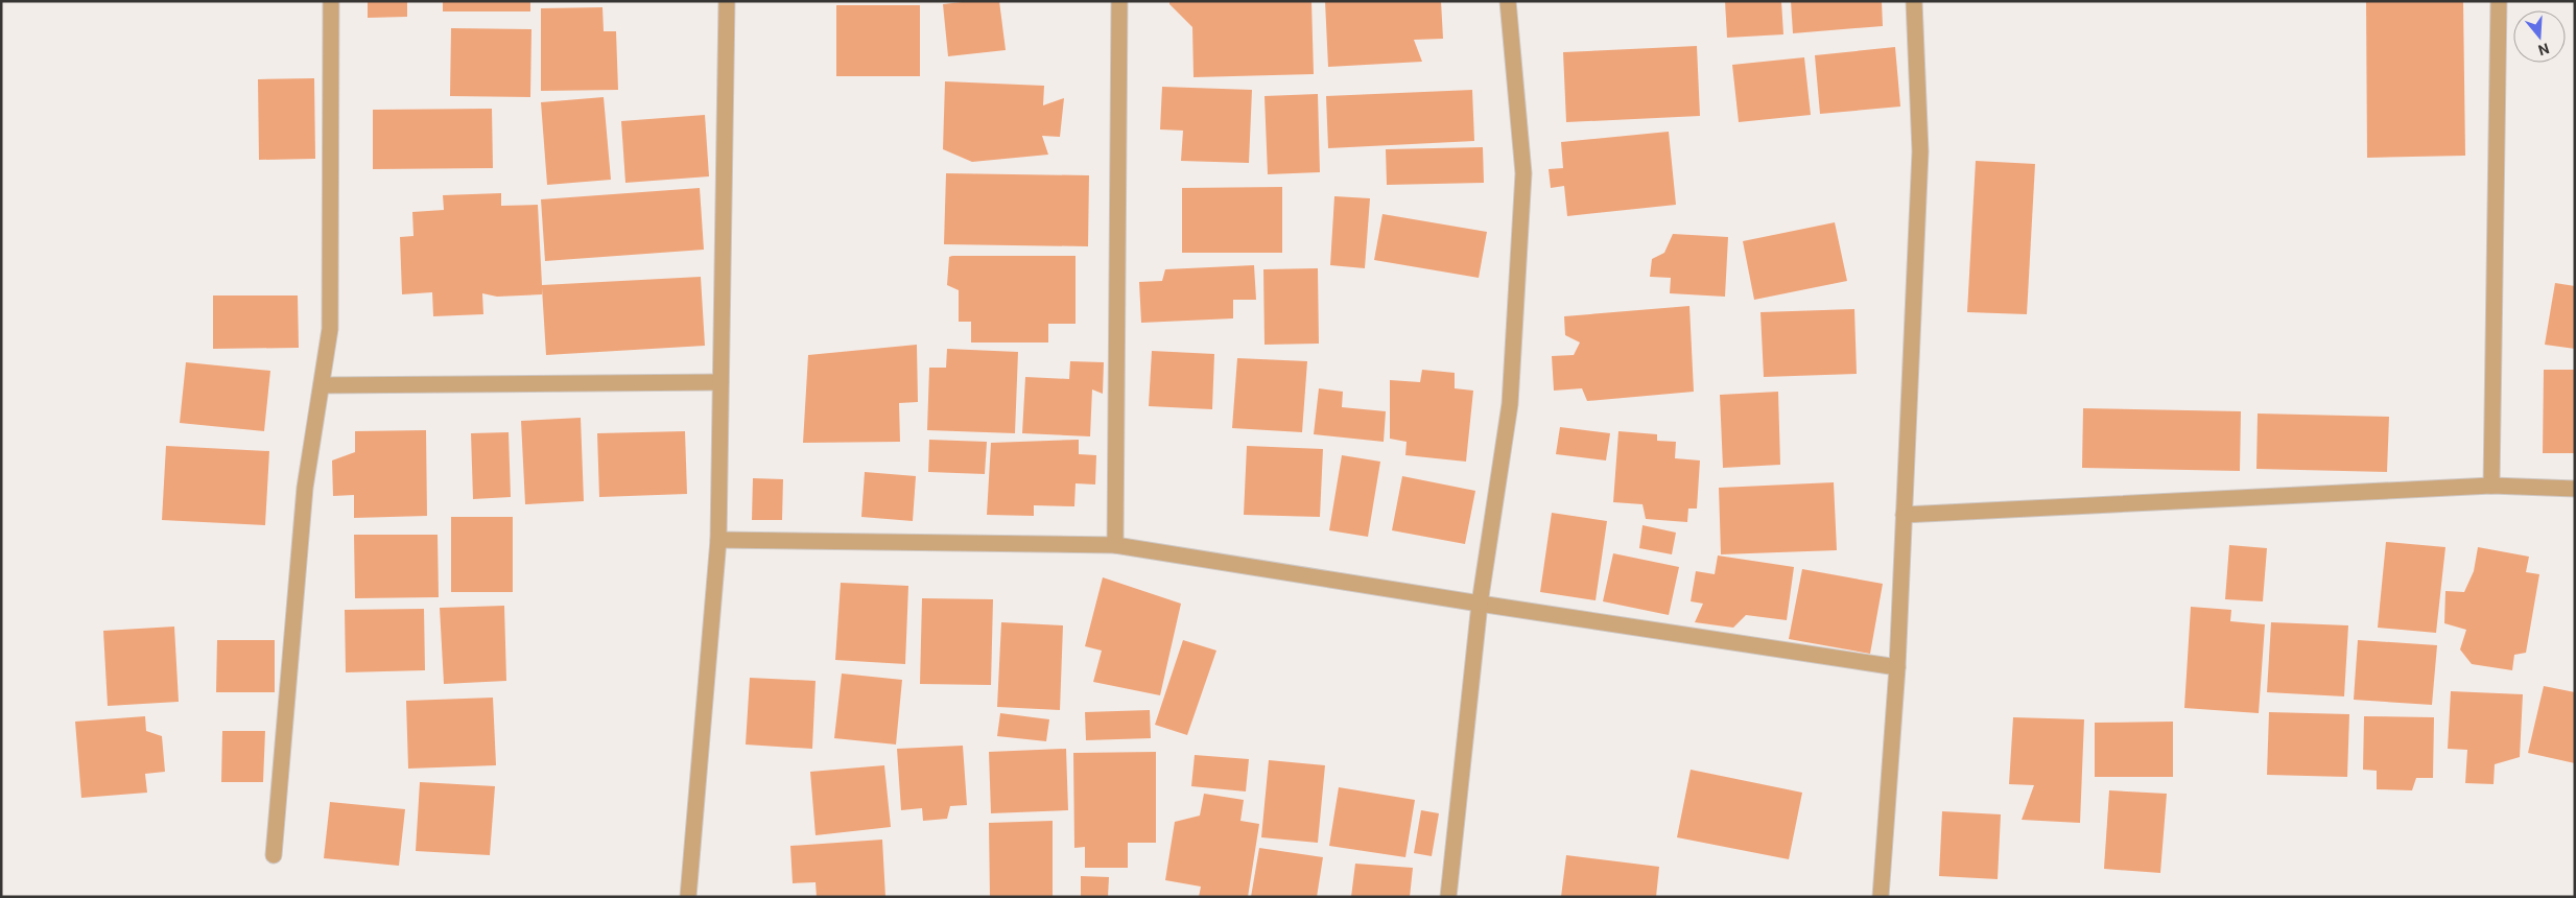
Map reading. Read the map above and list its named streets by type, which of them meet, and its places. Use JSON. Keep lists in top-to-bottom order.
{
  "north": "bottom"
}
